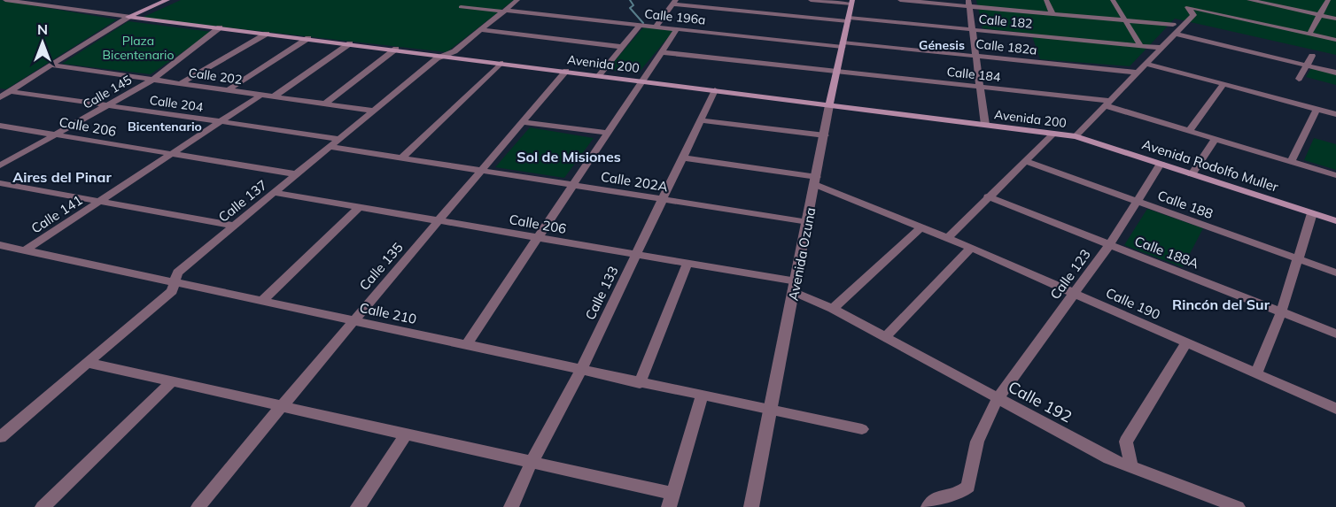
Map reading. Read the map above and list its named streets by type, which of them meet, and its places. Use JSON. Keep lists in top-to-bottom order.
{
  "streets": {
    "main road": ["Avenida 200", "Avenida Rodolfo Muller", "Avenida Ozuna"],
    "street": [
      "Calle 196a",
      "Calle 182",
      "Calle 182a",
      "Calle 184",
      "Calle 202",
      "Calle 145",
      "Calle 204",
      "Calle 206",
      "Calle 202A",
      "Calle 137",
      "Calle 188",
      "Calle 141",
      "Calle 188A",
      "Calle 135",
      "Calle 123",
      "Calle 133",
      "Calle 190",
      "Calle 210",
      "Calle 192"
    ]
  },
  "crossings": [
    ["Calle 196a", "Calle 182a"],
    ["Calle 196a", "Calle 137"],
    ["Calle 196a", "Avenida Ozuna"],
    ["Calle 182", "Avenida Ozuna"],
    ["Calle 182a", "Avenida Ozuna"],
    ["Avenida 200", "Calle 145"],
    ["Avenida 200", "Avenida Rodolfo Muller"],
    ["Avenida 200", "Calle 137"],
    ["Avenida 200", "Avenida Ozuna"],
    ["Avenida 200", "Calle 135"],
    ["Avenida 200", "Calle 133"],
    ["Calle 184", "Avenida Ozuna"],
    ["Calle 202", "Calle 145"],
    ["Calle 202", "Calle 137"],
    ["Calle 202", "Calle 141"],
    ["Calle 145", "Calle 204"],
    ["Calle 145", "Calle 206"],
    ["Calle 204", "Calle 137"],
    ["Calle 204", "Calle 141"],
    ["Calle 206", "Calle 137"],
    ["Calle 206", "Calle 141"],
    ["Calle 206", "Avenida Ozuna"],
    ["Calle 206", "Calle 135"],
    ["Calle 206", "Calle 133"],
    ["Calle 206", "Calle 192"],
    ["Avenida Rodolfo Muller", "Calle 123"],
    ["Calle 202A", "Calle 137"],
    ["Calle 202A", "Avenida Ozuna"],
    ["Calle 202A", "Calle 135"],
    ["Calle 202A", "Calle 133"],
    ["Calle 137", "Calle 210"],
    ["Calle 188", "Calle 123"],
    ["Calle 141", "Calle 210"],
    ["Calle 188A", "Calle 123"],
    ["Avenida Ozuna", "Calle 190"],
    ["Avenida Ozuna", "Calle 210"],
    ["Calle 135", "Calle 210"],
    ["Calle 123", "Calle 190"],
    ["Calle 123", "Calle 192"],
    ["Calle 133", "Calle 190"],
    ["Calle 133", "Calle 210"]
  ],
  "districts": [
    "Génesis",
    "Bicentenario",
    "Sol de Misiones",
    "Aires del Pinar",
    "Rincón del Sur"
  ],
  "parks": ["Plaza Bicentenario"],
  "north": "top"
}
